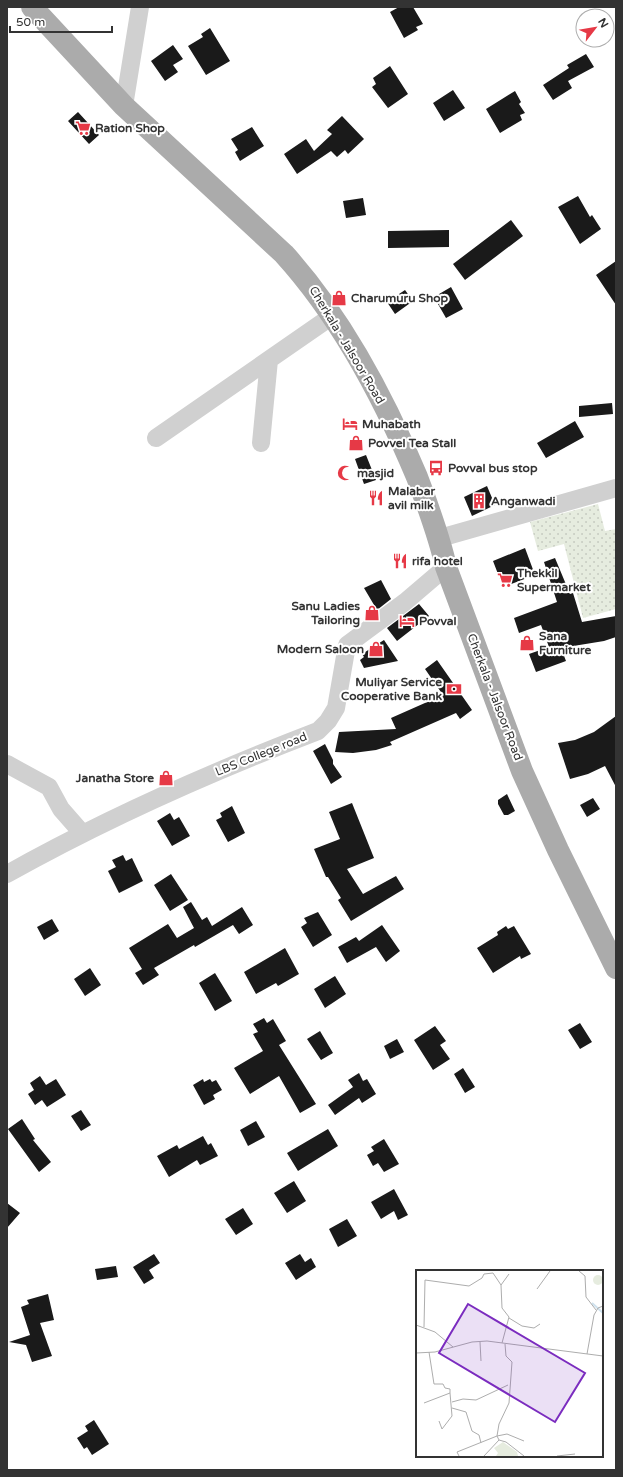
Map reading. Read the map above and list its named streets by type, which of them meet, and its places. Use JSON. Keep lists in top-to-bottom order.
{
  "streets": {
    "main road": ["Cherkala - Jalsoor Road"],
    "street": ["LBS College road"]
  },
  "crossings": [
    ["Cherkala - Jalsoor Road", "LBS College road"]
  ],
  "places": {
    "supermarket": ["Ration Shop", "Thekkil Supermarket"],
    "shop": [
      "Charumuru Shop",
      "Povvel Tea Stall",
      "Sanu Ladies Tailoring",
      "Sana Furniture",
      "Modern Saloon",
      "Janatha Store"
    ],
    "hotel": ["Muhabath", "Povval"],
    "bus stop": ["Povval bus stop"],
    "mosque": ["masjid"],
    "restaurant": ["Malabar avil milk", "rifa hotel"],
    "building": ["Anganwadi"],
    "bank": ["Muliyar Service Cooperative Bank"]
  },
  "scale_bar": "50 m",
  "north": "top right"
}
